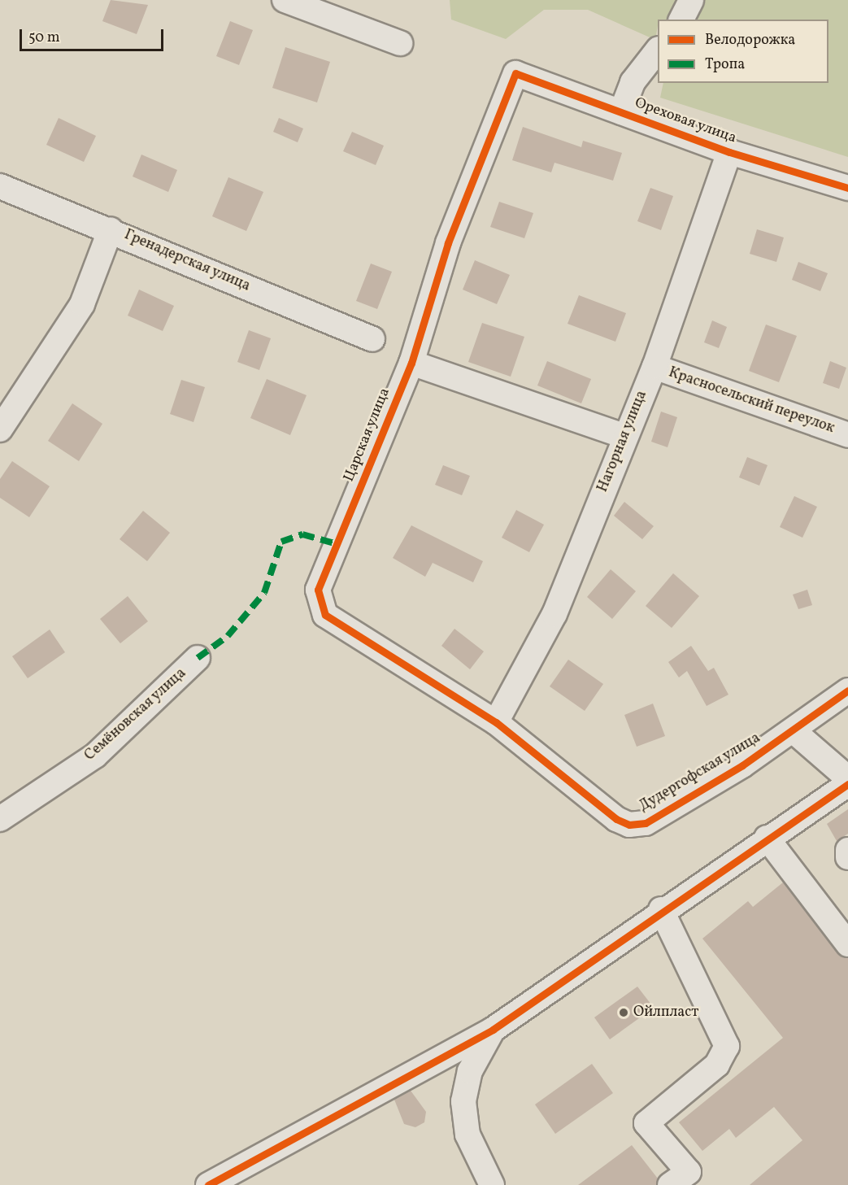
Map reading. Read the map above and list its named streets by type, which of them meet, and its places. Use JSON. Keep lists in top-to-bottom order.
{
  "streets": {
    "street": [
      "Ореховая улица",
      "Гренадерская улица",
      "Красносельский переулок",
      "Царская улица",
      "Нагорная улица",
      "Семёновская улица",
      "Дудергофская улица"
    ]
  },
  "crossings": [
    ["Ореховая улица", "Царская улица"],
    ["Ореховая улица", "Нагорная улица"],
    ["Красносельский переулок", "Нагорная улица"],
    ["Царская улица", "Нагорная улица"],
    ["Царская улица", "Дудергофская улица"],
    ["Нагорная улица", "Дудергофская улица"]
  ],
  "places": ["Ойлпласт"],
  "legend": ["Велодорожка", "Тропа"],
  "scale_bar": "50 m"
}
